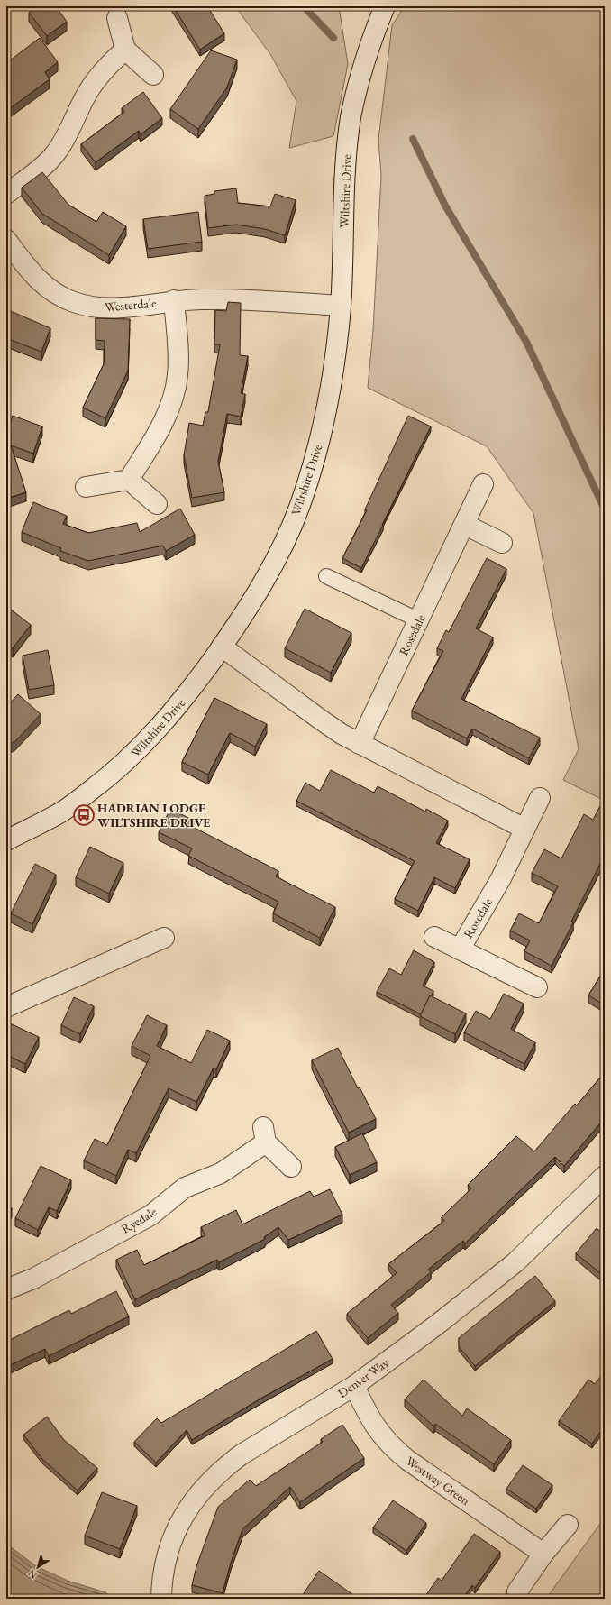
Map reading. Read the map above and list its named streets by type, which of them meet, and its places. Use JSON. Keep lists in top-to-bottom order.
{
  "streets": {
    "street": [
      "Wiltshire Drive",
      "Westerdale",
      "Rosedale",
      "Ryedale",
      "Denver Way",
      "Westway Green"
    ]
  },
  "crossings": [
    ["Wiltshire Drive", "Westerdale"],
    ["Denver Way", "Westway Green"]
  ],
  "places": {
    "bus stop": ["HADRIAN LODGE WILTSHIRE DRIVE"]
  },
  "north": "bottom left"
}
